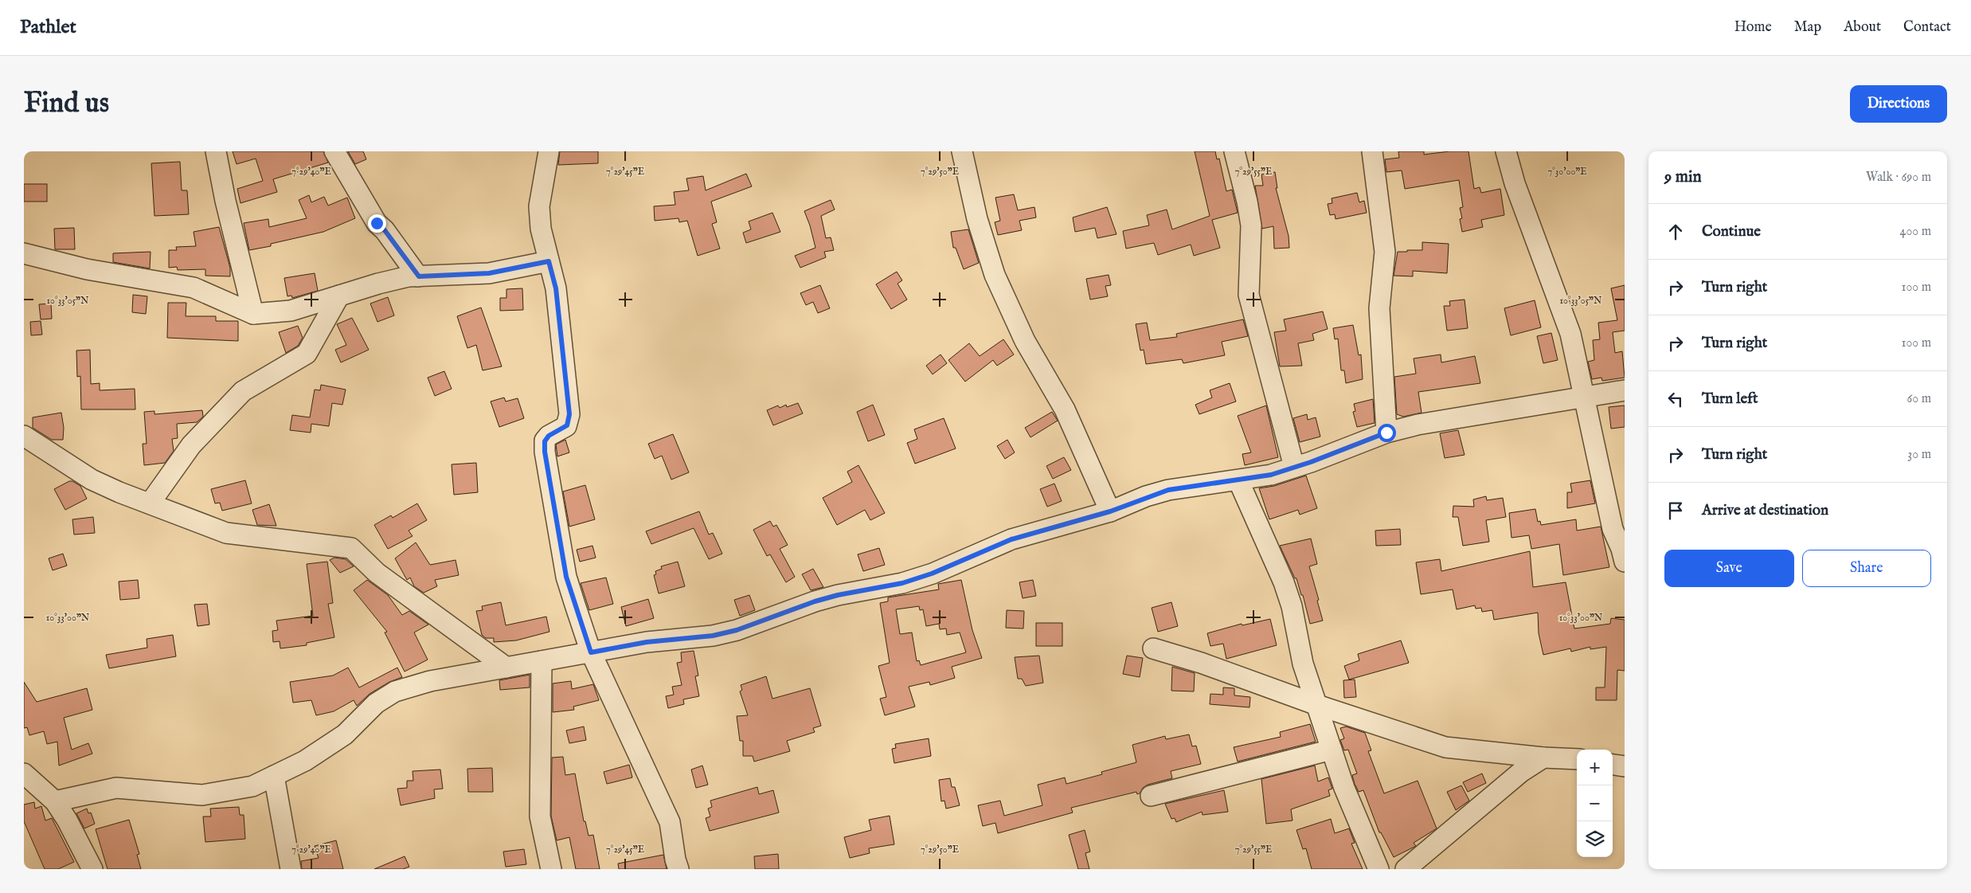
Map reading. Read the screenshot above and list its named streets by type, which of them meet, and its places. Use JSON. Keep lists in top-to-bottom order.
{
  "page": {
    "header": "Pathlet",
    "nav": [
      "Home",
      "Map",
      "About",
      "Contact"
    ],
    "buttons": [
      "Directions",
      ["Save", "Share"]
    ],
    "title": "Find us",
    "heading": ["9 min", "Walk · 690 m"],
    "list": [
      ["Continue", "400 m"],
      ["Turn right", "100 m"],
      ["Turn right", "100 m"],
      ["Turn left", "60 m"],
      ["Turn right", "30 m"],
      "Arrive at destination"
    ],
    "map_buttons": ["+", "−"]
  },
  "coordinates": [
    "7°29'40\"E",
    "7°29'45\"E",
    "7°29'50\"E",
    "7°29'55\"E",
    "7°30'00\"E",
    "10°33'05\"N",
    "10°33'00\"N"
  ]
}
